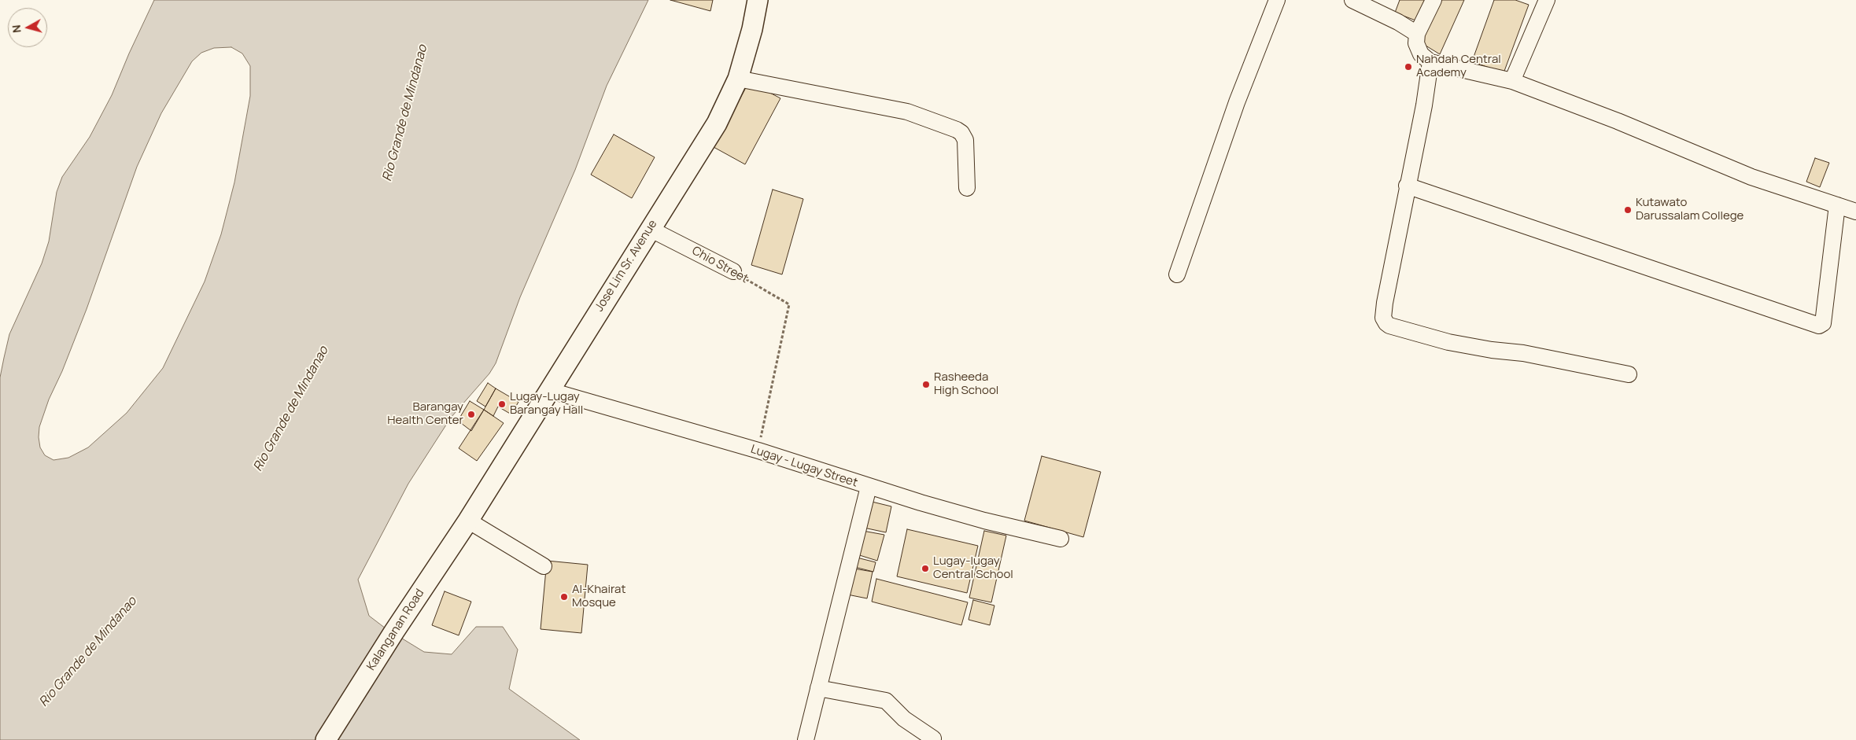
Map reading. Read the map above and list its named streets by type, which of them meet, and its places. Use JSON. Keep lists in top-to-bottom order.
{
  "streets": {
    "main road": ["Jose Lim Sr. Avenue", "Kalanganan Road"],
    "street": ["Chio Street", "Lugay - Lugay Street"]
  },
  "crossings": [
    ["Chio Street", "Jose Lim Sr. Avenue"],
    ["Chio Street", "Lugay - Lugay Street"],
    ["Jose Lim Sr. Avenue", "Lugay - Lugay Street"],
    ["Jose Lim Sr. Avenue", "Kalanganan Road"]
  ],
  "water": ["Rio Grande de Mindanao"],
  "places": [
    "Nahdah Central Academy",
    "Kutawato Darussalam College",
    "Rasheeda High School",
    "Lugay-Lugay Barangay Hall",
    "Barangay Health Center",
    "Lugay-lugay Central School",
    "Al-Khairat Mosque"
  ],
  "north": "left"
}
